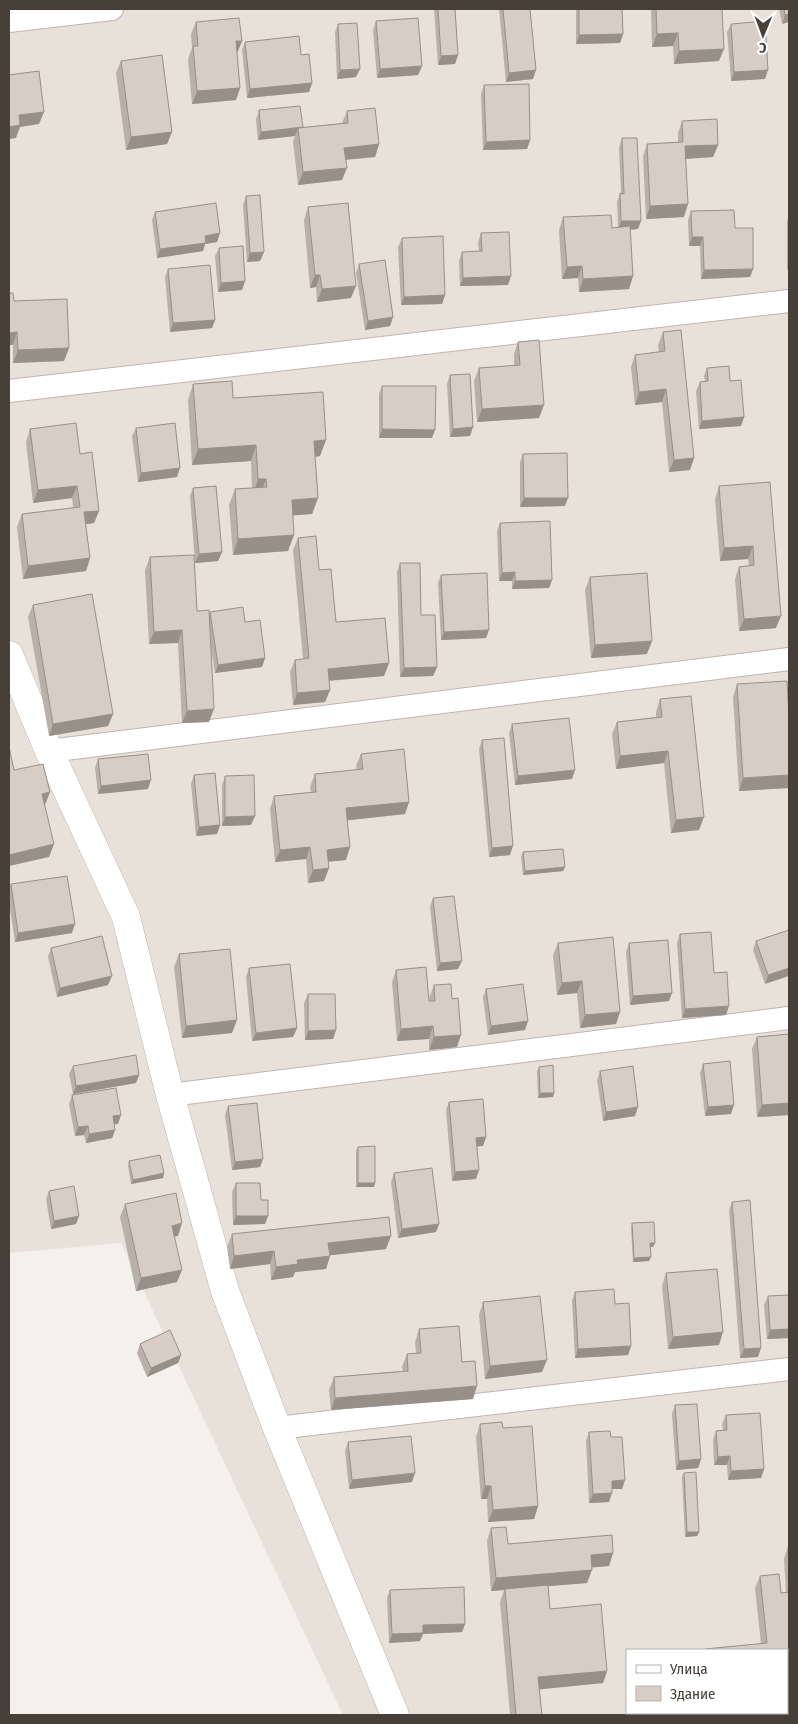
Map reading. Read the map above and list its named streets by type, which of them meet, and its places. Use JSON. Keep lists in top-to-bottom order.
{
  "legend": ["Улица", "Здание"],
  "north": "bottom"
}
